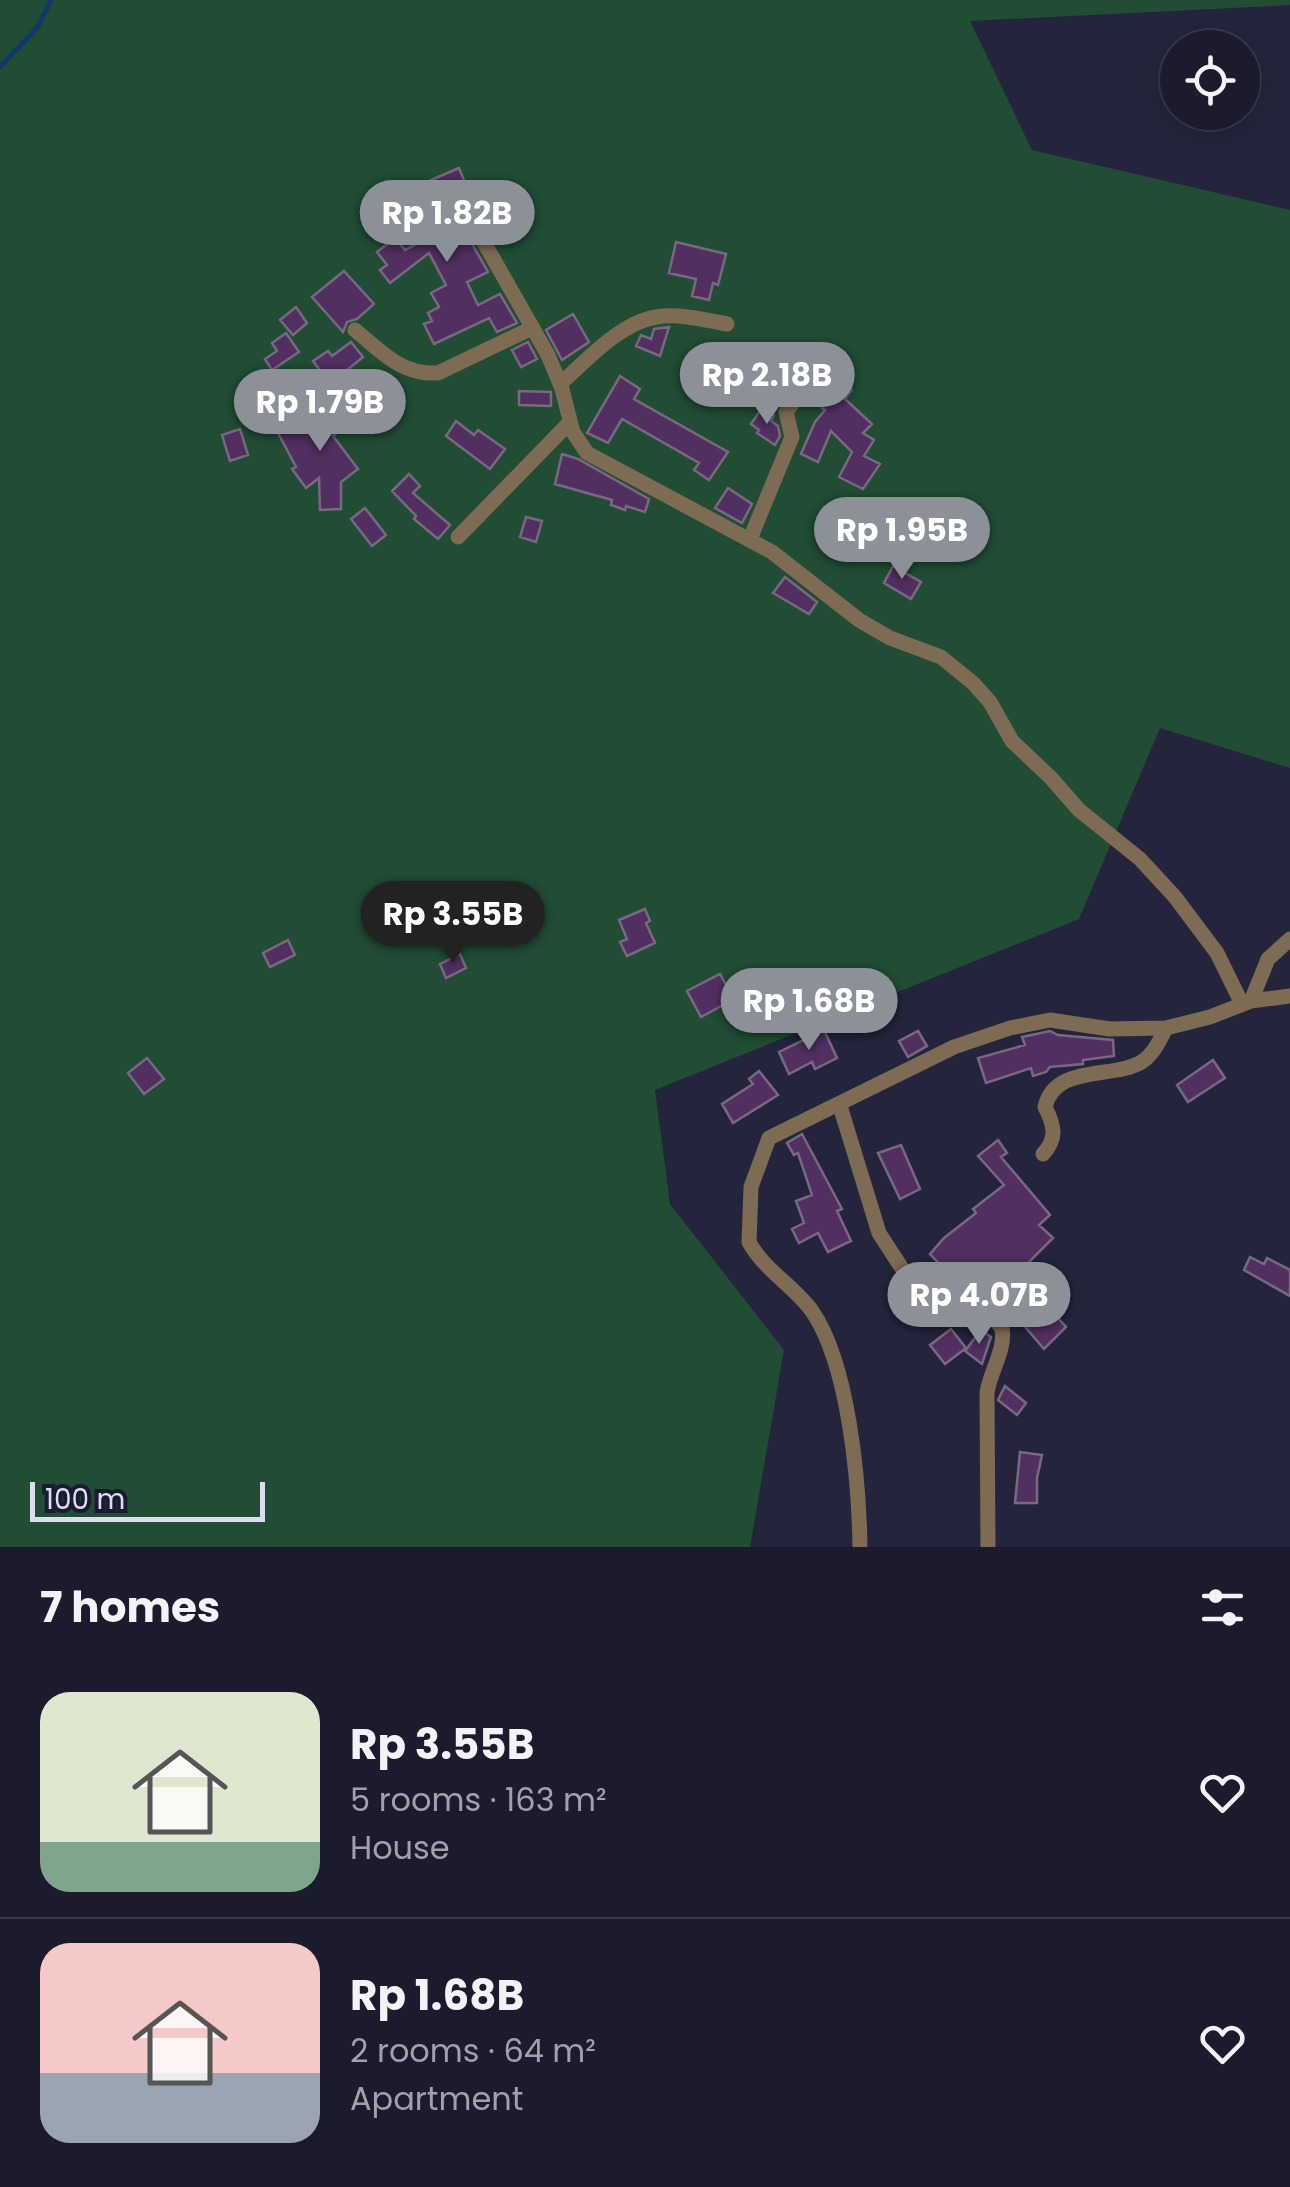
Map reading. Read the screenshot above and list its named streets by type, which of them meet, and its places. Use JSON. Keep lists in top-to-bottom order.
{
  "scale_bar": "100 m",
  "page": {
    "price": [
      "Rp 1.82B",
      "Rp 2.18B",
      "Rp 1.79B",
      "Rp 1.95B",
      "Rp 3.55B",
      "Rp 1.68B",
      "Rp 4.07B"
    ],
    "scale": "100 m",
    "heading": "7 homes",
    "list": [
      {
        "name": "Rp 3.55B",
        "note": "5 rooms · 163 m² · House"
      },
      {
        "name": "Rp 1.68B",
        "note": "2 rooms · 64 m² · Apartment"
      }
    ]
  }
}
